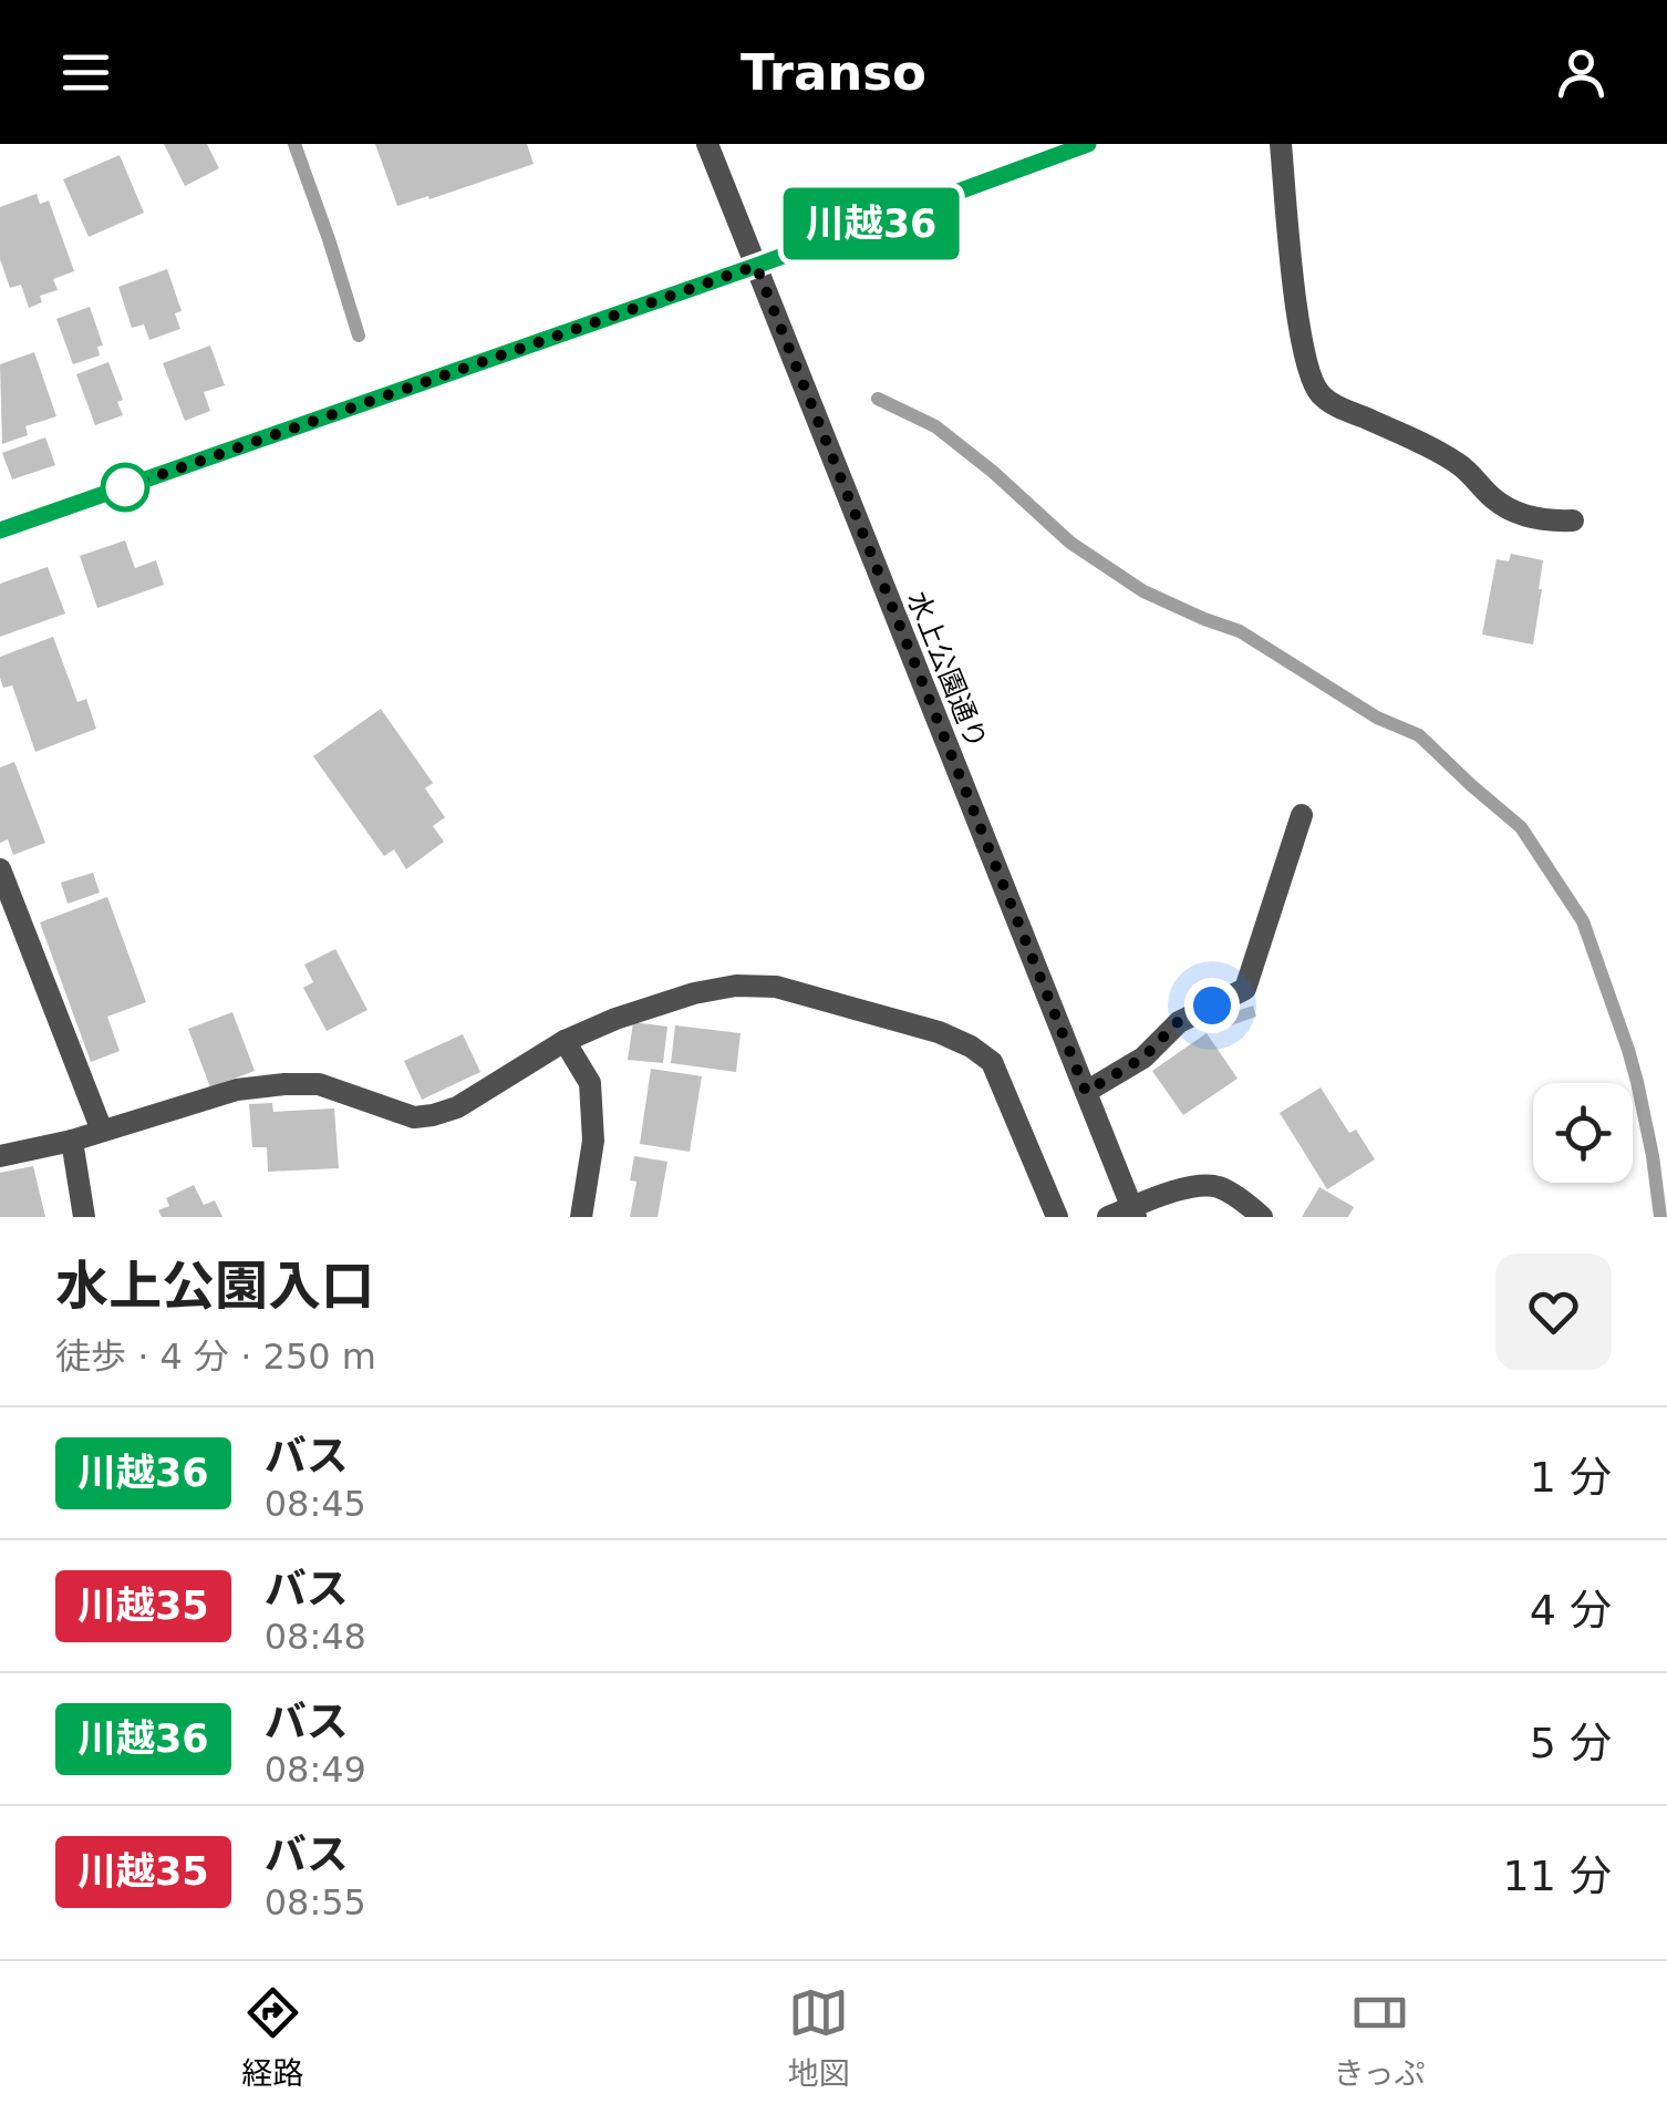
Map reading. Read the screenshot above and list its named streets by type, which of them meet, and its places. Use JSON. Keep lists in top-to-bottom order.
{
  "streets": {
    "street": ["水上公園通り"]
  },
  "lines": ["bus line 川越36"],
  "page": {
    "header": "Transo",
    "on_map": "川越36",
    "heading": ["水上公園入口", "徒歩 · 4 分 · 250 m"],
    "list": [
      {
        "mark": "川越36",
        "name": "バス",
        "note": "08:45",
        "value": "1 分"
      },
      {
        "mark": "川越35",
        "name": "バス",
        "note": "08:48",
        "value": "4 分"
      },
      {
        "mark": "川越36",
        "name": "バス",
        "note": "08:49",
        "value": "5 分"
      },
      {
        "mark": "川越35",
        "name": "バス",
        "note": "08:55",
        "value": "11 分"
      }
    ],
    "tabs": ["経路", "地図", "きっぷ"]
  }
}
